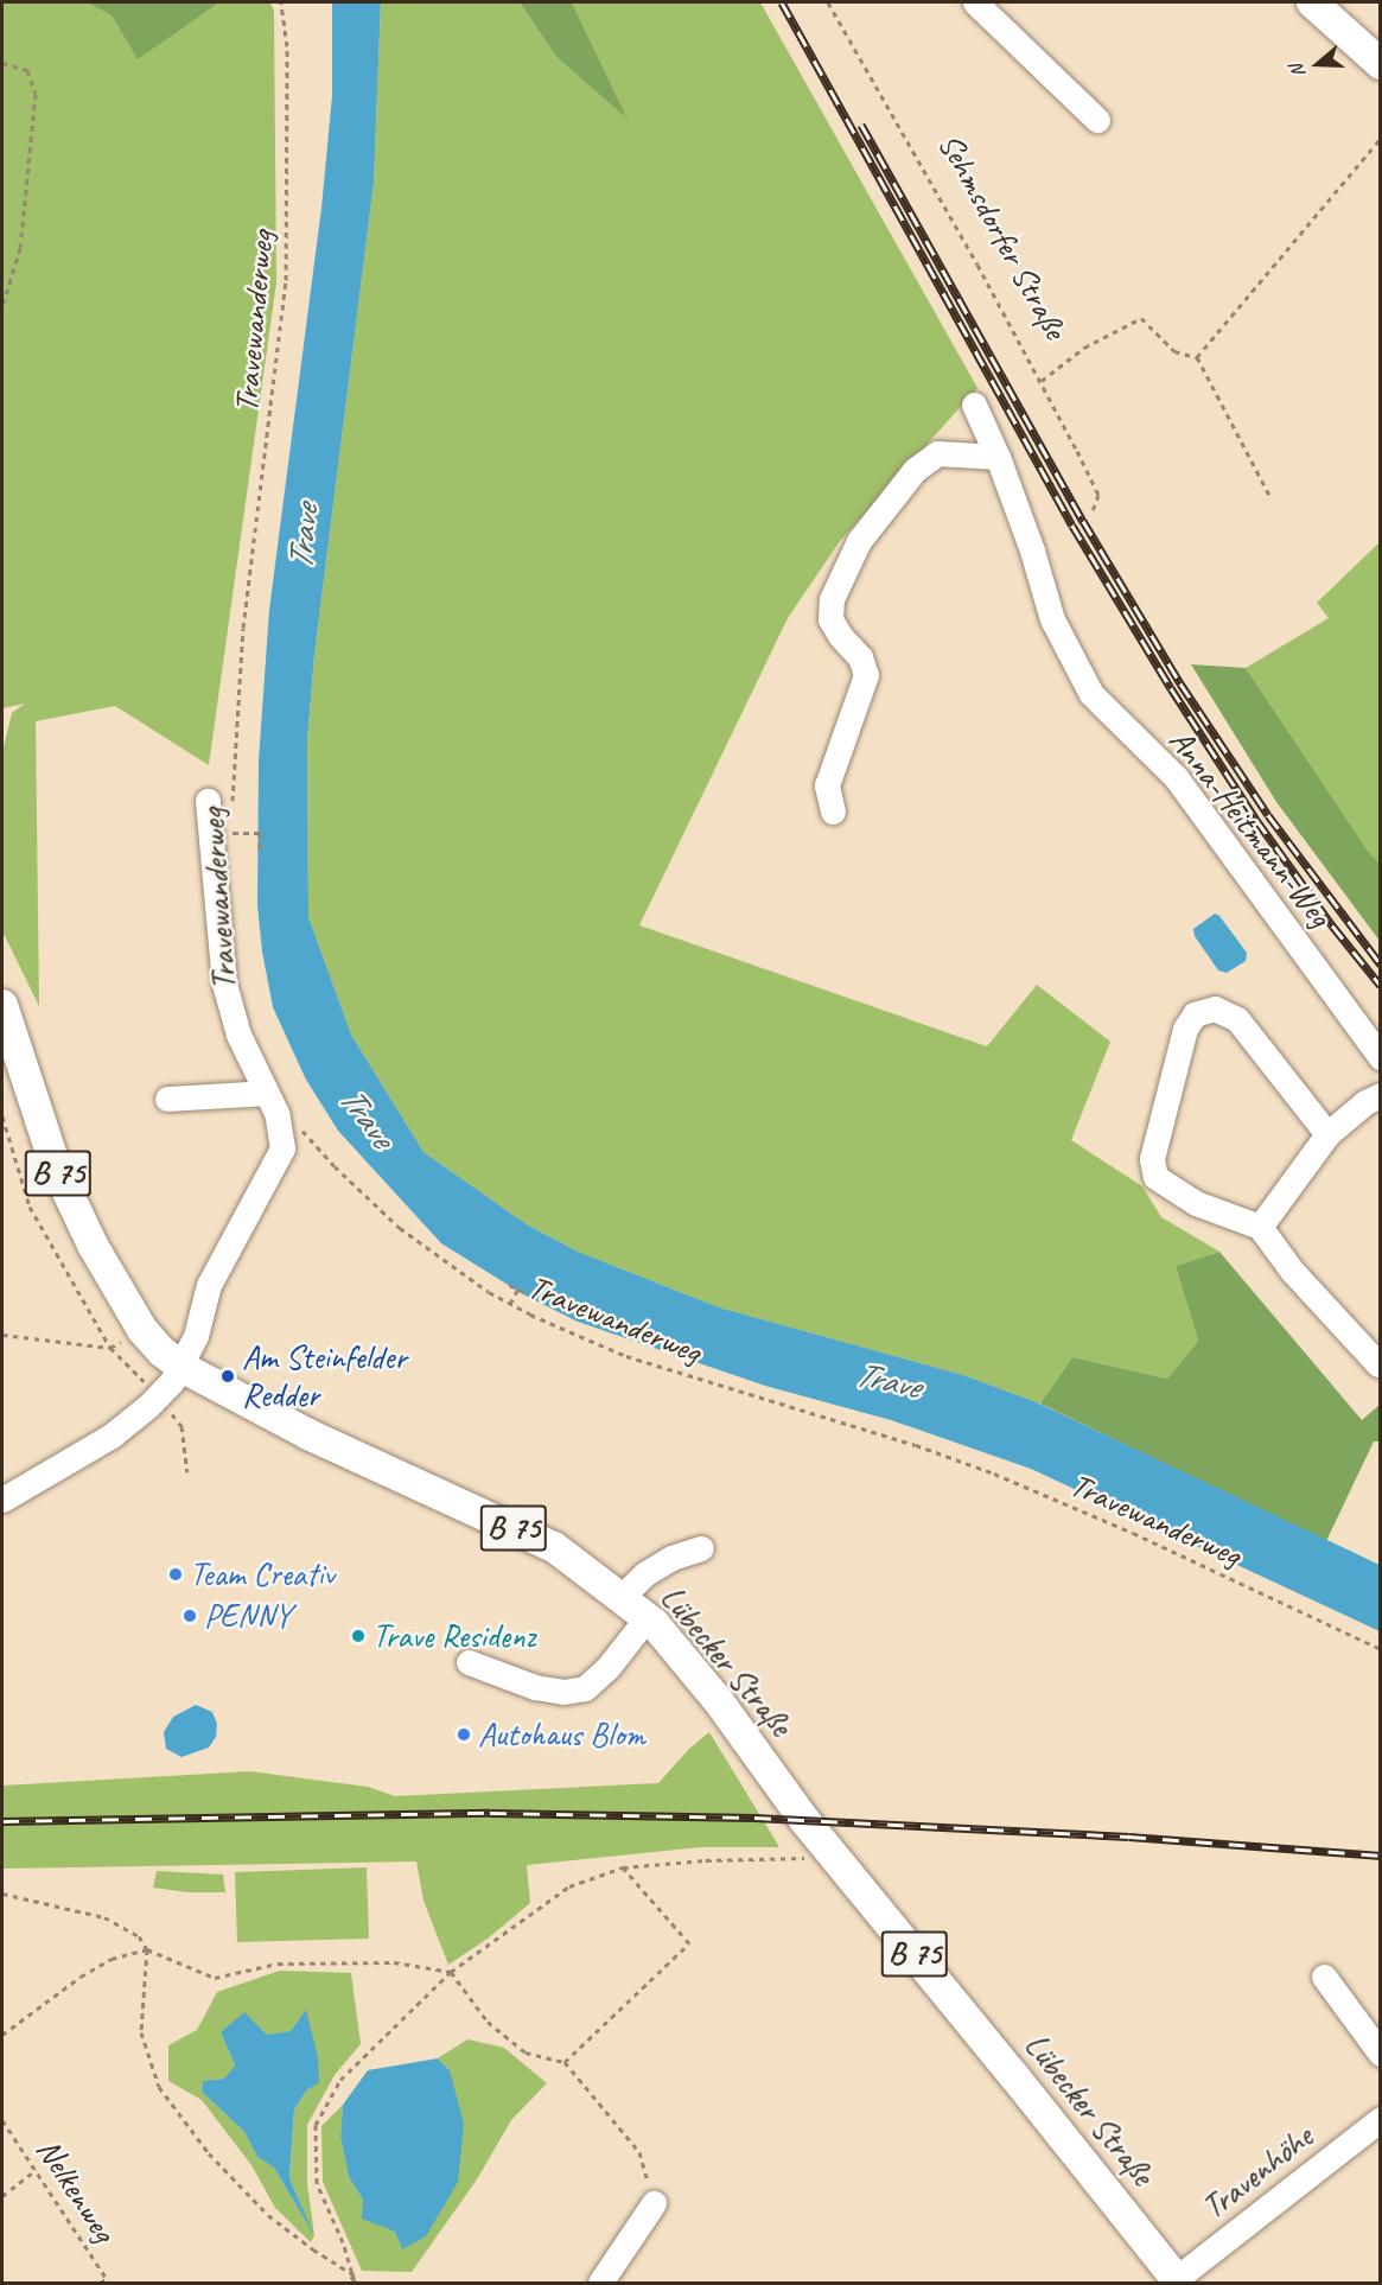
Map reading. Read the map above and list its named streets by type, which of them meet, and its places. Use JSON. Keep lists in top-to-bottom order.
{
  "streets": {
    "main road": ["B 75", "Lübecker Straße"],
    "street": ["Anna-Heitmann-Weg", "Travenhöhe"],
    "path": ["Sehmsdorfer Straße", "Travewanderweg", "Nelkenweg"]
  },
  "crossings": [
    ["Lübecker Straße", "Travenhöhe"]
  ],
  "water": ["Trave"],
  "places": [
    "Am Steinfelder Redder",
    "Team Creativ",
    "PENNY",
    "Trave Residenz",
    "Autohaus Blom"
  ],
  "north": "left"
}
